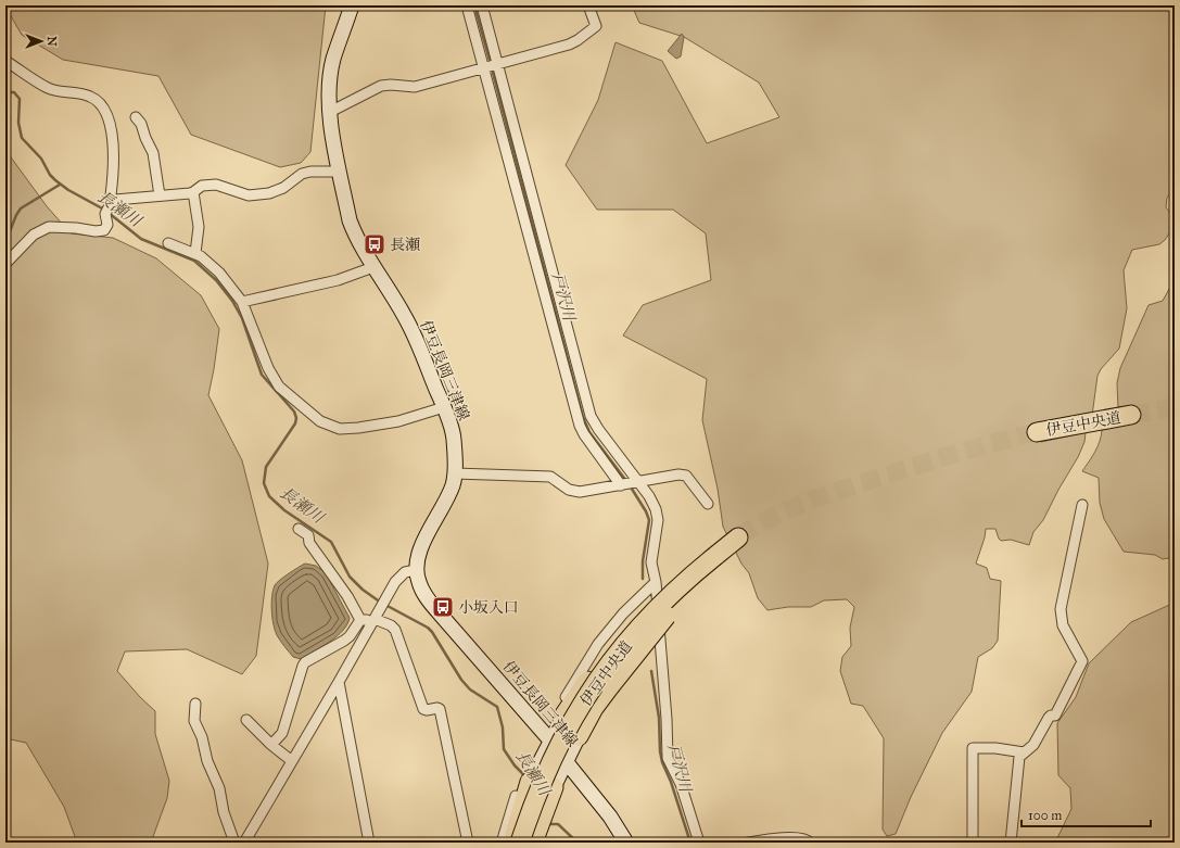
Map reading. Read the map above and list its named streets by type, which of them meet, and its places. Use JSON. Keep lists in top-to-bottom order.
{
  "streets": {
    "highway": ["伊豆中央道"],
    "main road": ["伊豆長岡三津線"]
  },
  "water": ["長瀬川", "戸沢川"],
  "places": {
    "bus stop": ["長瀬", "小坂入口"]
  },
  "scale_bar": "100 m",
  "north": "right"
}
